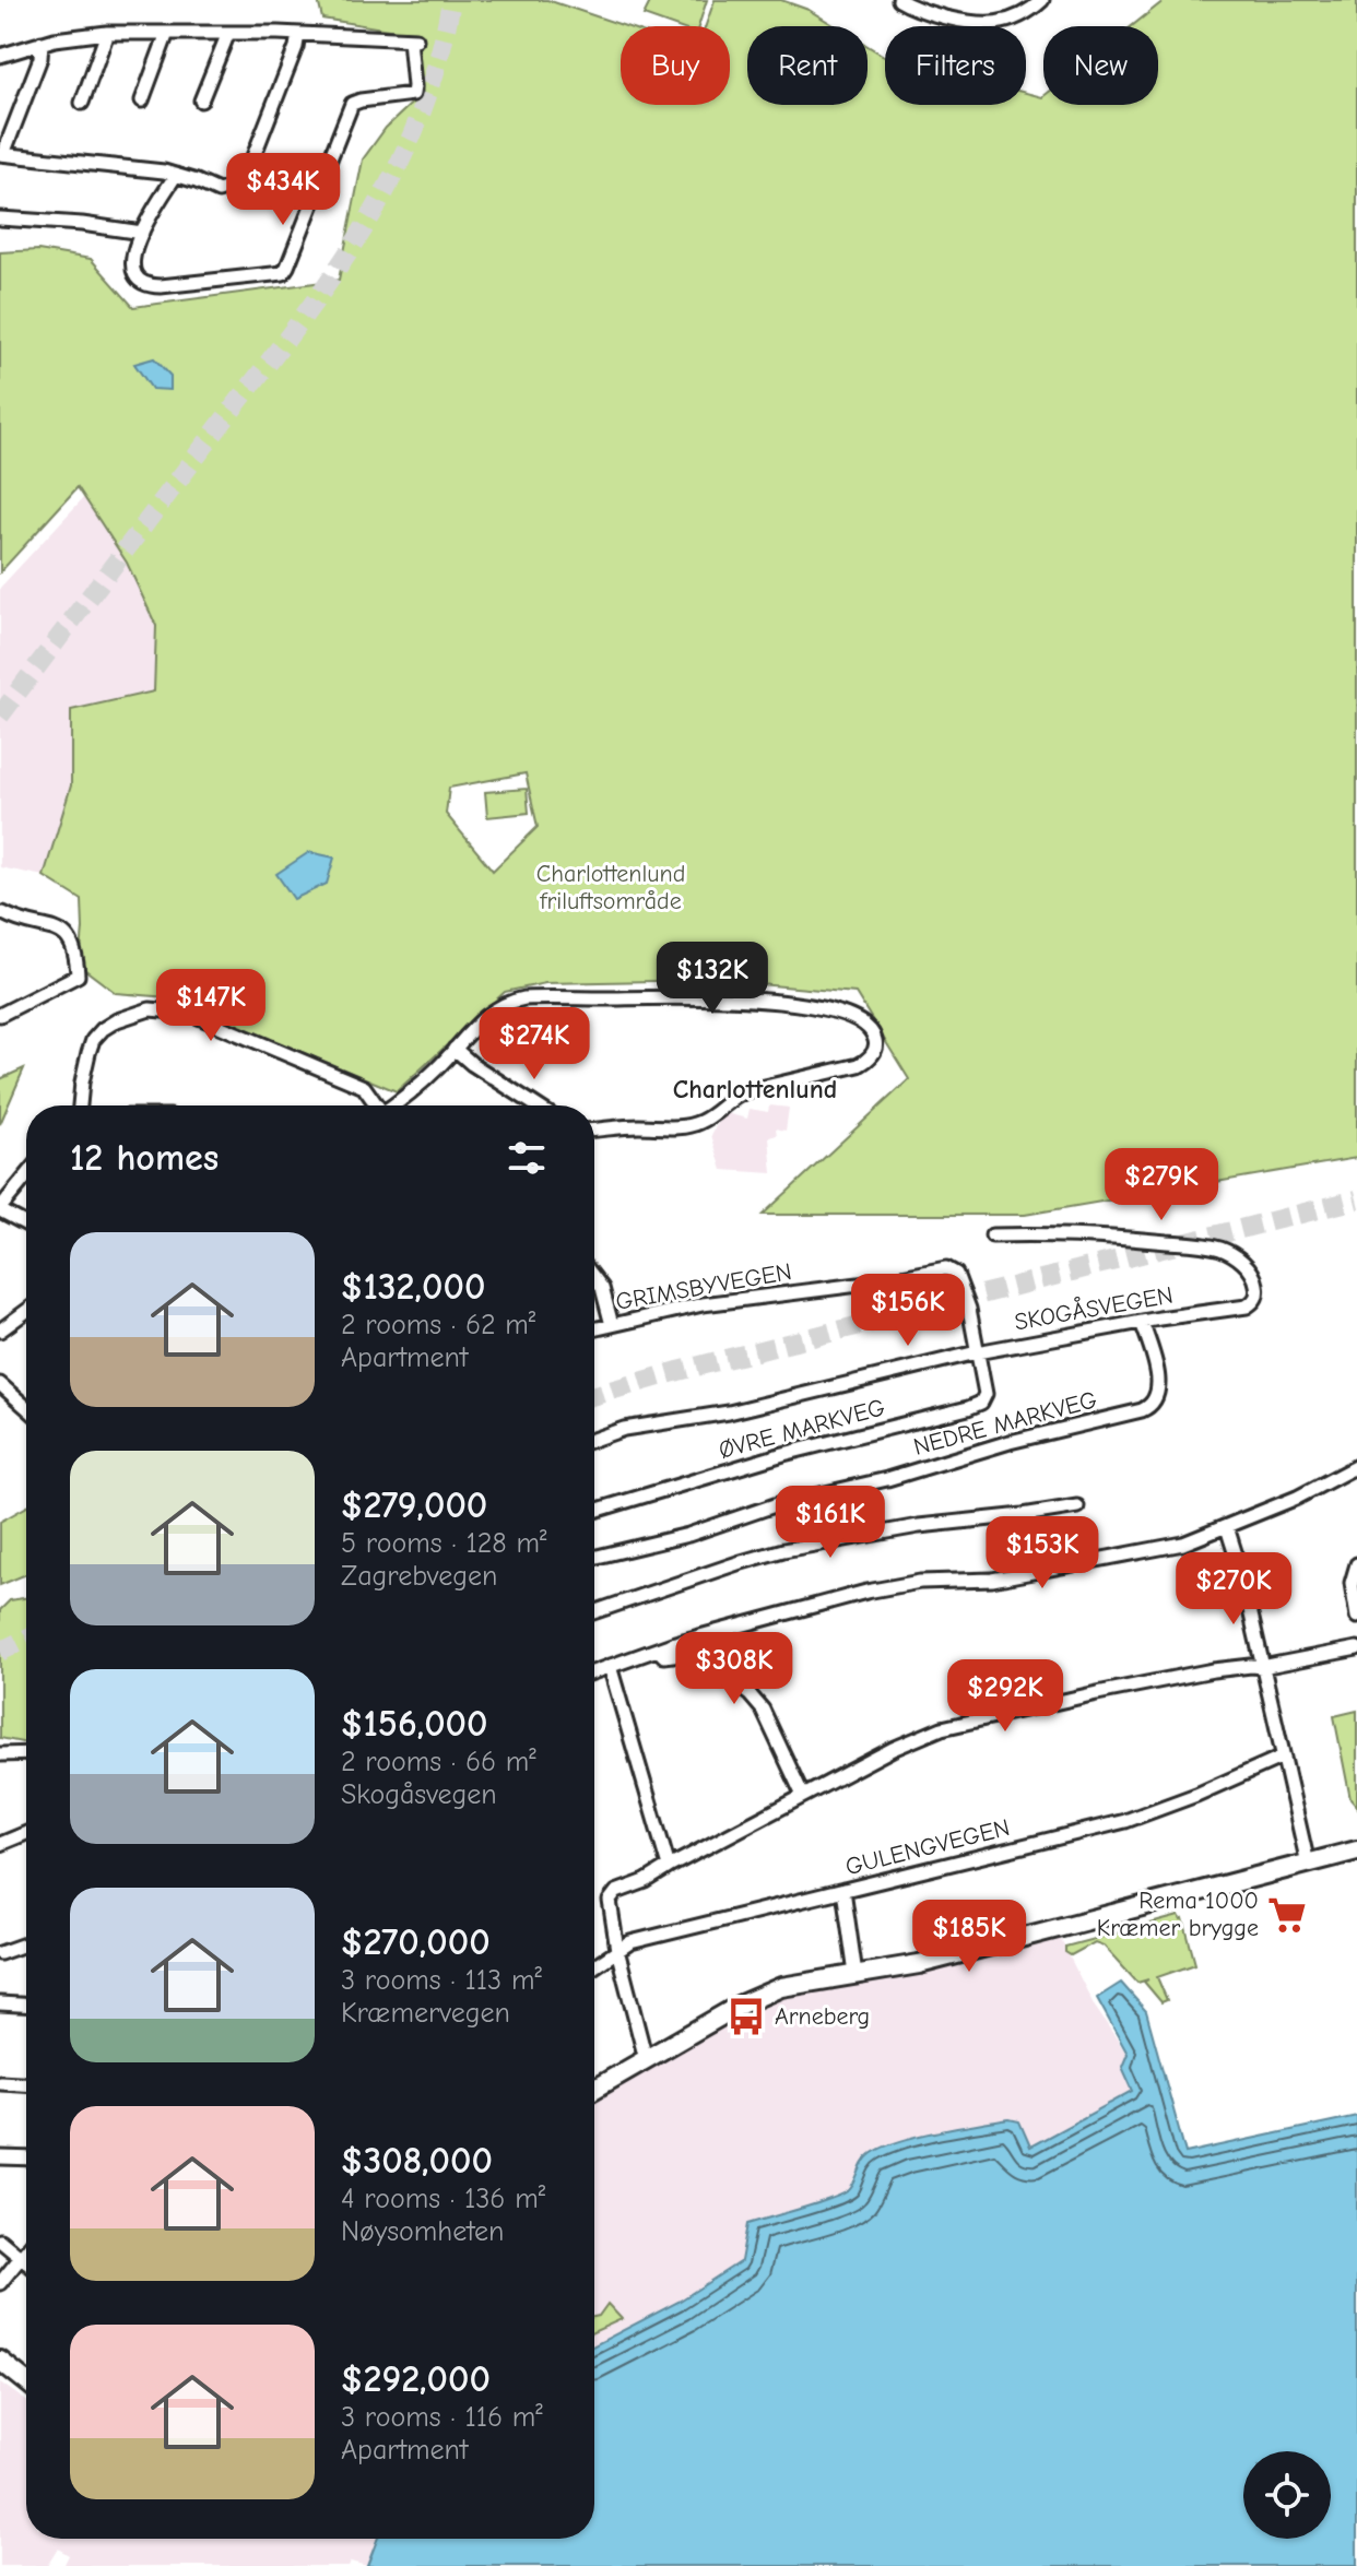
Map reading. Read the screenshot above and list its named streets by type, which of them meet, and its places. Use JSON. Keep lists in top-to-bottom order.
{
  "streets": {
    "street": [
      "GRIMSBYVEGEN",
      "SKOGÅSVEGEN",
      "NEDRE MARKVEG",
      "ØVRE MARKVEG",
      "GULENGVEGEN"
    ]
  },
  "crossings": [
    ["GRIMSBYVEGEN", "SKOGÅSVEGEN"],
    ["GRIMSBYVEGEN", "ØVRE MARKVEG"],
    ["SKOGÅSVEGEN", "NEDRE MARKVEG"],
    ["SKOGÅSVEGEN", "ØVRE MARKVEG"]
  ],
  "districts": ["Charlottenlund"],
  "parks": ["Charlottenlund friluftsområde"],
  "places": {
    "supermarket": ["Rema 1000 Kræmer brygge"],
    "bus stop": ["Arneberg"]
  },
  "page": {
    "chip": [
      "Buy",
      "Rent",
      "Filters",
      "New"
    ],
    "price": [
      "$434K",
      "$132K",
      "$147K",
      "$274K",
      "$279K",
      "$156K",
      "$161K",
      "$153K",
      "$270K",
      "$308K",
      "$292K",
      "$185K"
    ],
    "heading": "12 homes",
    "list": [
      {
        "name": "$132,000",
        "note": "2 rooms · 62 m² · Apartment"
      },
      {
        "name": "$279,000",
        "note": "5 rooms · 128 m² · Zagrebvegen"
      },
      {
        "name": "$156,000",
        "note": "2 rooms · 66 m² · Skogåsvegen"
      },
      {
        "name": "$270,000",
        "note": "3 rooms · 113 m² · Kræmervegen"
      },
      {
        "name": "$308,000",
        "note": "4 rooms · 136 m² · Nøysomheten"
      },
      {
        "name": "$292,000",
        "note": "3 rooms · 116 m² · Apartment"
      }
    ]
  }
}
